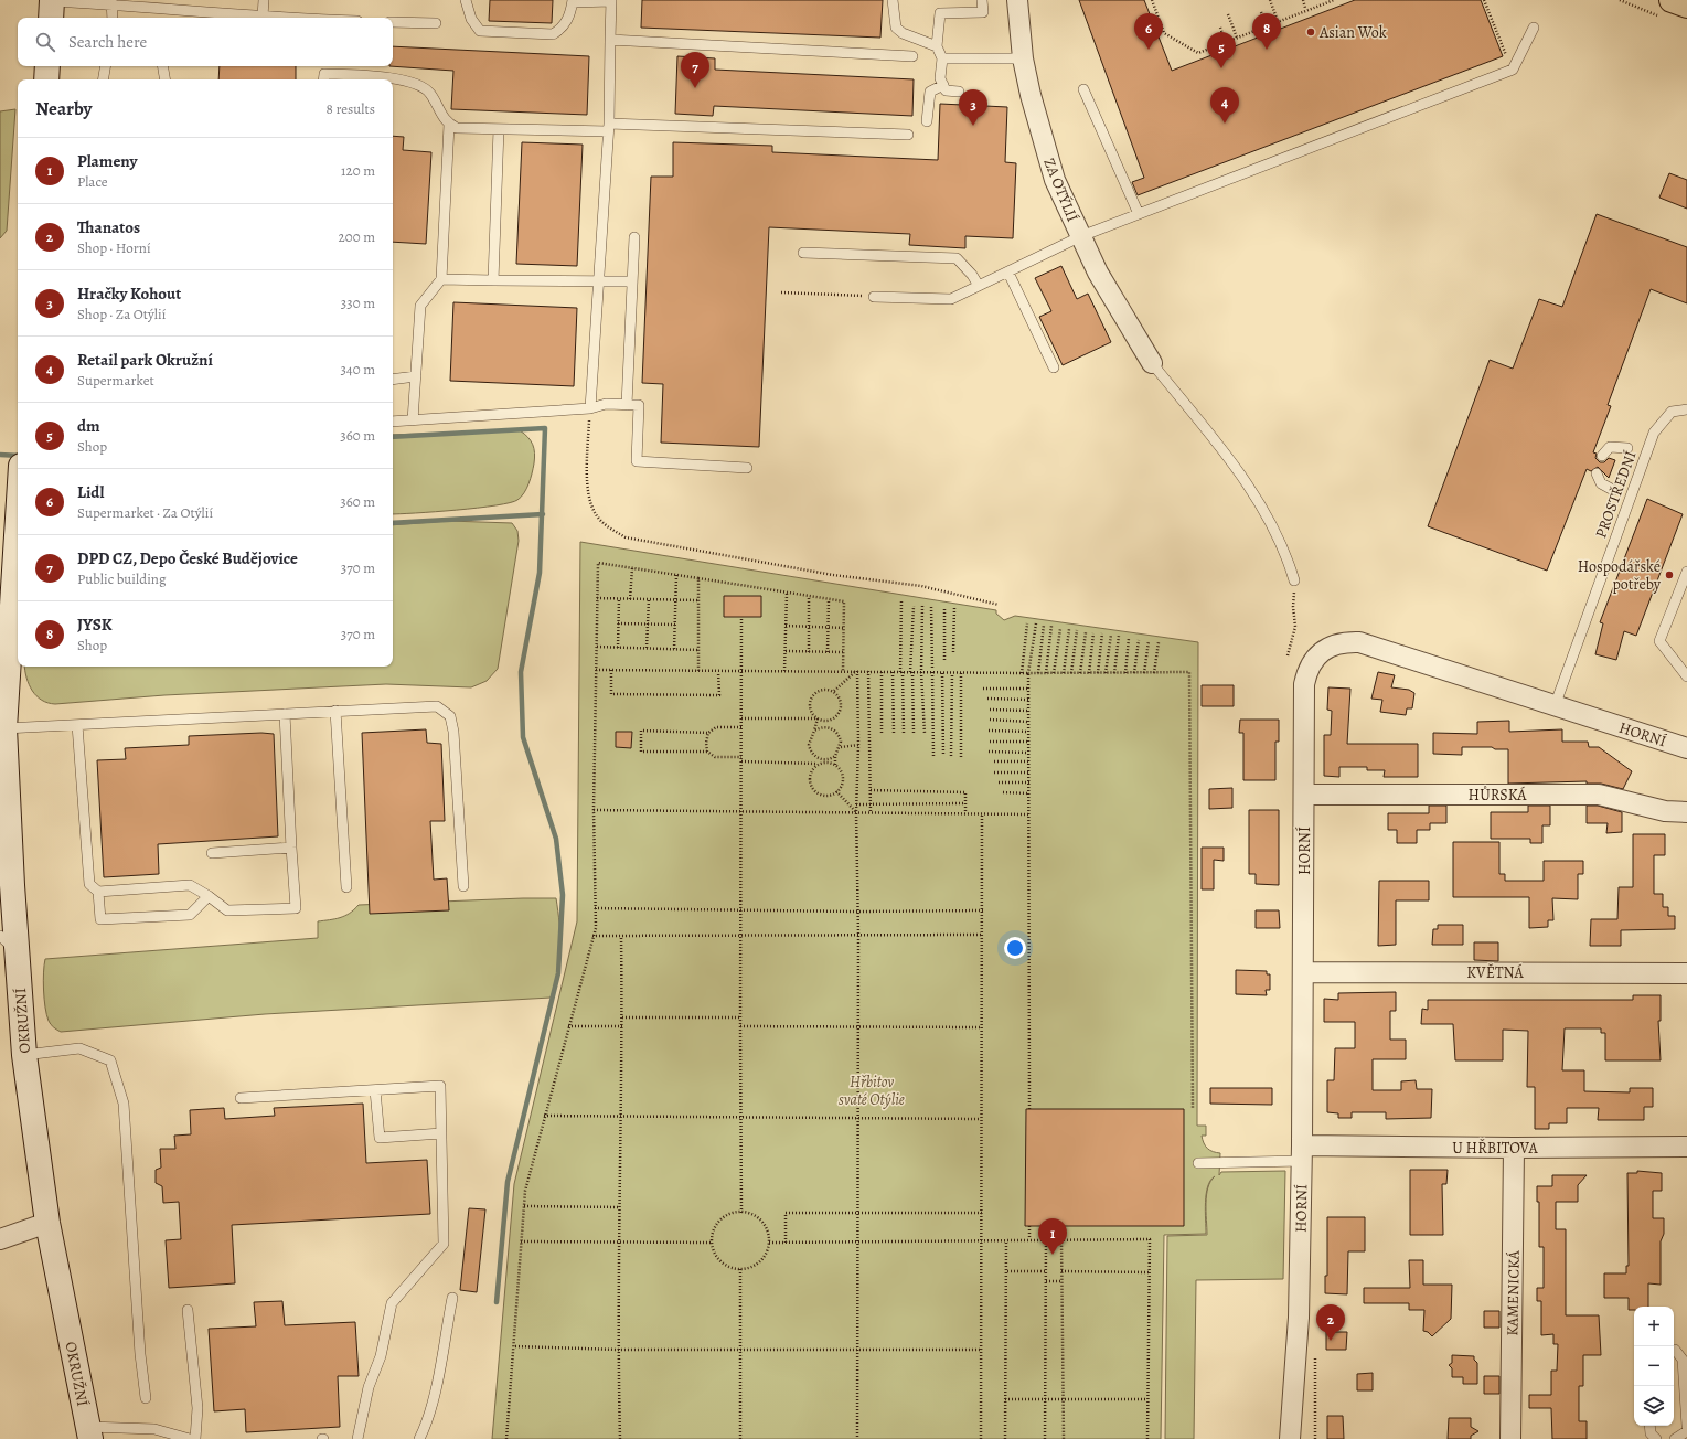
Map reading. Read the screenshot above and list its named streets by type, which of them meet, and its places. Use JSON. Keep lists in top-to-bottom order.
{
  "streets": {
    "main road": ["OKRUŽNÍ"],
    "street": [
      "ZA OTÝLIÍ",
      "HORNÍ",
      "HŮRSKÁ",
      "KVĚTNÁ",
      "U HŘBITOVA",
      "KAMENICKÁ"
    ],
    "lane": ["PROSTŘEDNÍ"]
  },
  "crossings": [
    ["PROSTŘEDNÍ", "HORNÍ"],
    ["HORNÍ", "HŮRSKÁ"],
    ["HORNÍ", "KVĚTNÁ"],
    ["HORNÍ", "U HŘBITOVA"],
    ["U HŘBITOVA", "KAMENICKÁ"]
  ],
  "parks": ["Hřbitov svaté Otýlie"],
  "places": ["Asian Wok", "Hospodářské potřeby"],
  "page": {
    "pins": [
      "6",
      "8",
      "5",
      "7",
      "4",
      "3",
      "1",
      "2"
    ],
    "search": "Search here",
    "heading": ["Nearby", "8 results"],
    "list": [
      {
        "mark": "1",
        "name": "Plameny",
        "note": "Place",
        "value": "120 m"
      },
      {
        "mark": "2",
        "name": "Thanatos",
        "note": "Shop · Horní",
        "value": "200 m"
      },
      {
        "mark": "3",
        "name": "Hračky Kohout",
        "note": "Shop · Za Otýlií",
        "value": "330 m"
      },
      {
        "mark": "4",
        "name": "Retail park Okružní",
        "note": "Supermarket",
        "value": "340 m"
      },
      {
        "mark": "5",
        "name": "dm",
        "note": "Shop",
        "value": "360 m"
      },
      {
        "mark": "6",
        "name": "Lidl",
        "note": "Supermarket · Za Otýlií",
        "value": "360 m"
      },
      {
        "mark": "7",
        "name": "DPD CZ, Depo České Budějovice",
        "note": "Public building",
        "value": "370 m"
      },
      {
        "mark": "8",
        "name": "JYSK",
        "note": "Shop",
        "value": "370 m"
      }
    ],
    "map_buttons": ["+", "−"]
  }
}
